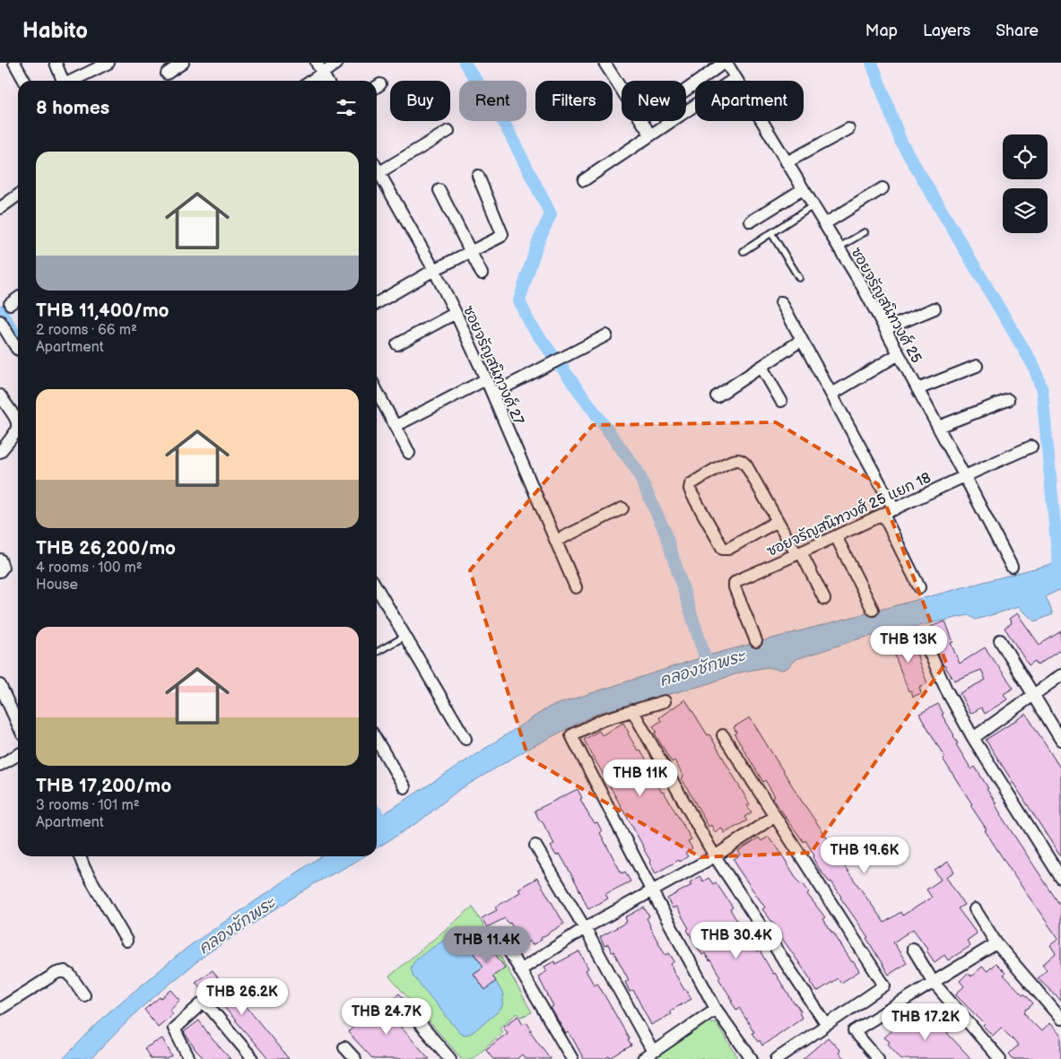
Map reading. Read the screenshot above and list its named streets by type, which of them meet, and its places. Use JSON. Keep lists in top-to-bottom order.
{
  "streets": {
    "street": ["ซอยจรัญสนิทวงศ์ 25", "ซอยจรัญสนิทวงศ์ 27", "ซอยจรัญสนิทวงศ์ 25 แยก 18"]
  },
  "crossings": [
    ["ซอยจรัญสนิทวงศ์ 25", "ซอยจรัญสนิทวงศ์ 25 แยก 18"]
  ],
  "water": ["คลองชักพระ"],
  "page": {
    "header": "Habito",
    "nav": ["Map", "Layers", "Share"],
    "chip": [
      "Buy",
      "Rent",
      "Filters",
      "New",
      "Apartment"
    ],
    "heading": "8 homes",
    "list": [
      {
        "name": "THB 11,400/mo",
        "note": "2 rooms · 66 m² · Apartment"
      },
      {
        "name": "THB 26,200/mo",
        "note": "4 rooms · 100 m² · House"
      },
      {
        "name": "THB 17,200/mo",
        "note": "3 rooms · 101 m² · Apartment"
      }
    ],
    "price": [
      "THB 13K",
      "THB 11K",
      "THB 19.6K",
      "THB 30.4K",
      "THB 11.4K",
      "THB 26.2K",
      "THB 24.7K",
      "THB 17.2K"
    ]
  }
}
